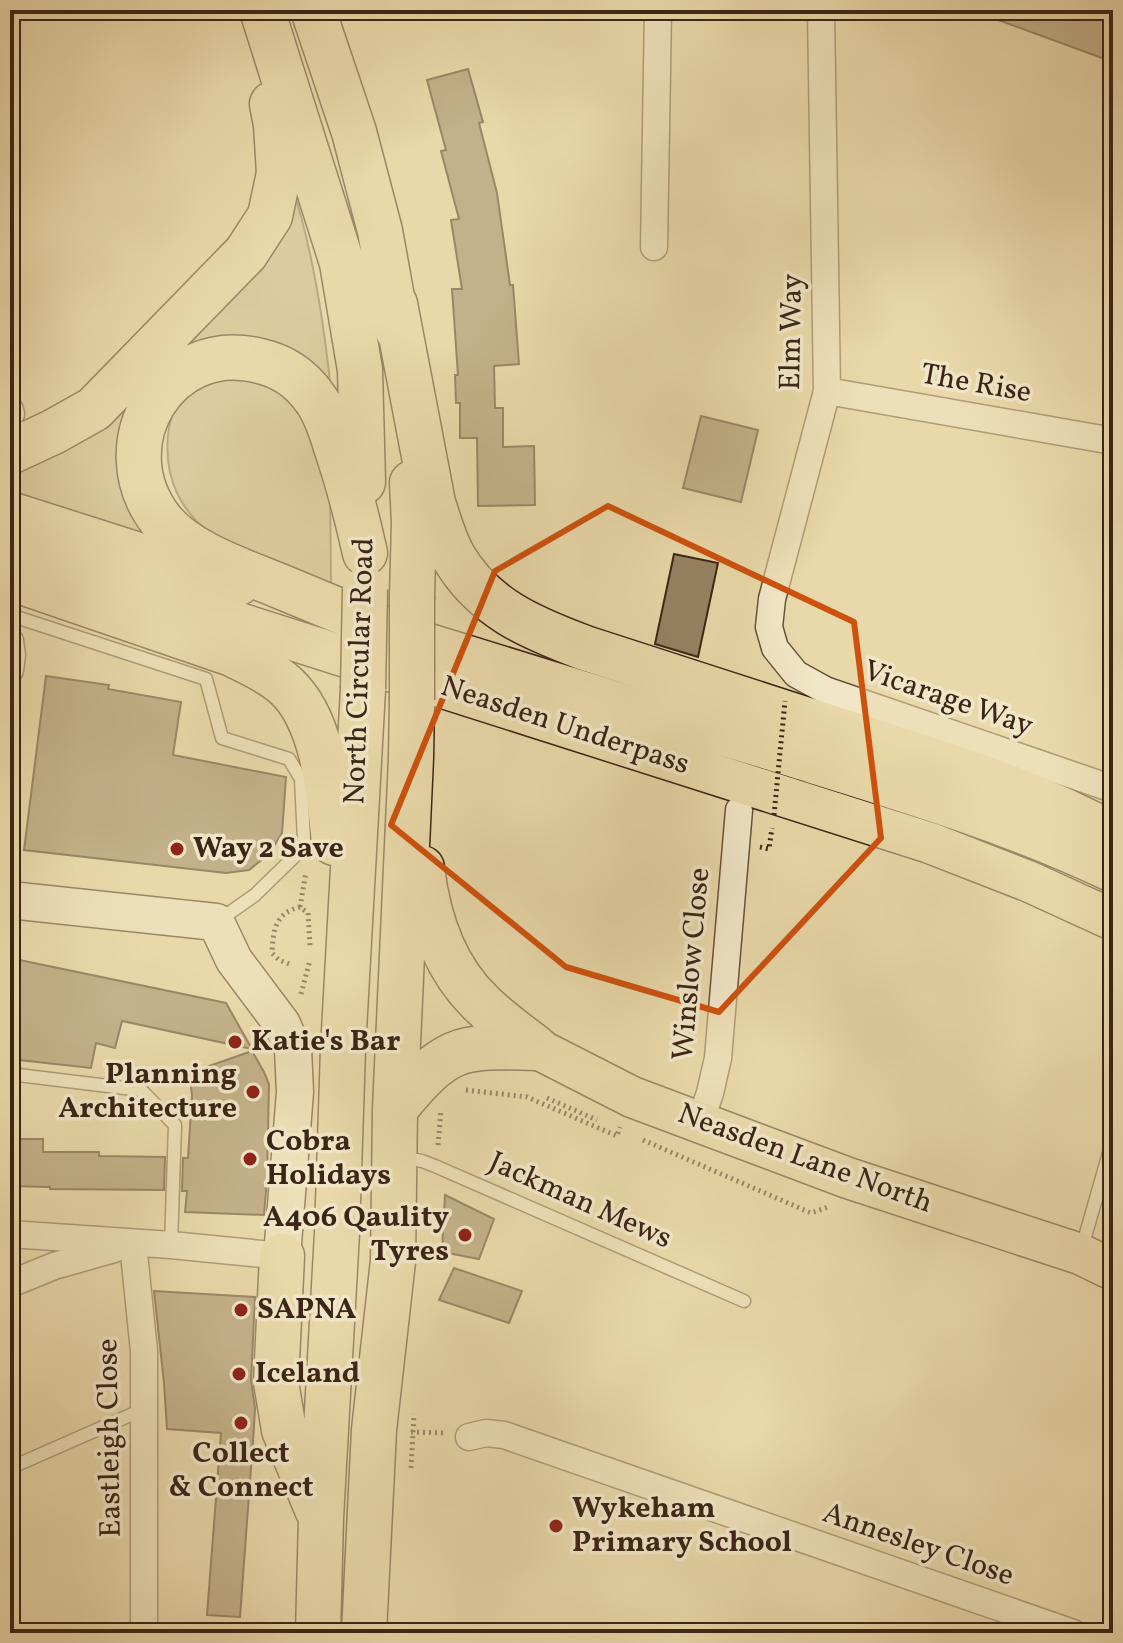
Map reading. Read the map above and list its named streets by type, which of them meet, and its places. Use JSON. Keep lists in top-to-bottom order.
{
  "streets": {
    "highway": ["North Circular Road"],
    "main road": ["Neasden Underpass", "Neasden Lane North"],
    "street": [
      "Elm Way",
      "The Rise",
      "Vicarage Way",
      "Winslow Close",
      "Eastleigh Close",
      "Annesley Close"
    ],
    "lane": ["Jackman Mews"]
  },
  "crossings": [
    ["Elm Way", "The Rise"],
    ["Elm Way", "Vicarage Way"],
    ["North Circular Road", "Neasden Underpass"],
    ["North Circular Road", "Jackman Mews"],
    ["Winslow Close", "Neasden Lane North"]
  ],
  "places": [
    "Way 2 Save",
    "Katie's Bar",
    "Planning Architecture",
    "Cobra Holidays",
    "A406 Qaulity Tyres",
    "SAPNA",
    "Iceland",
    "Collect & Connect",
    "Wykeham Primary School"
  ]
}
